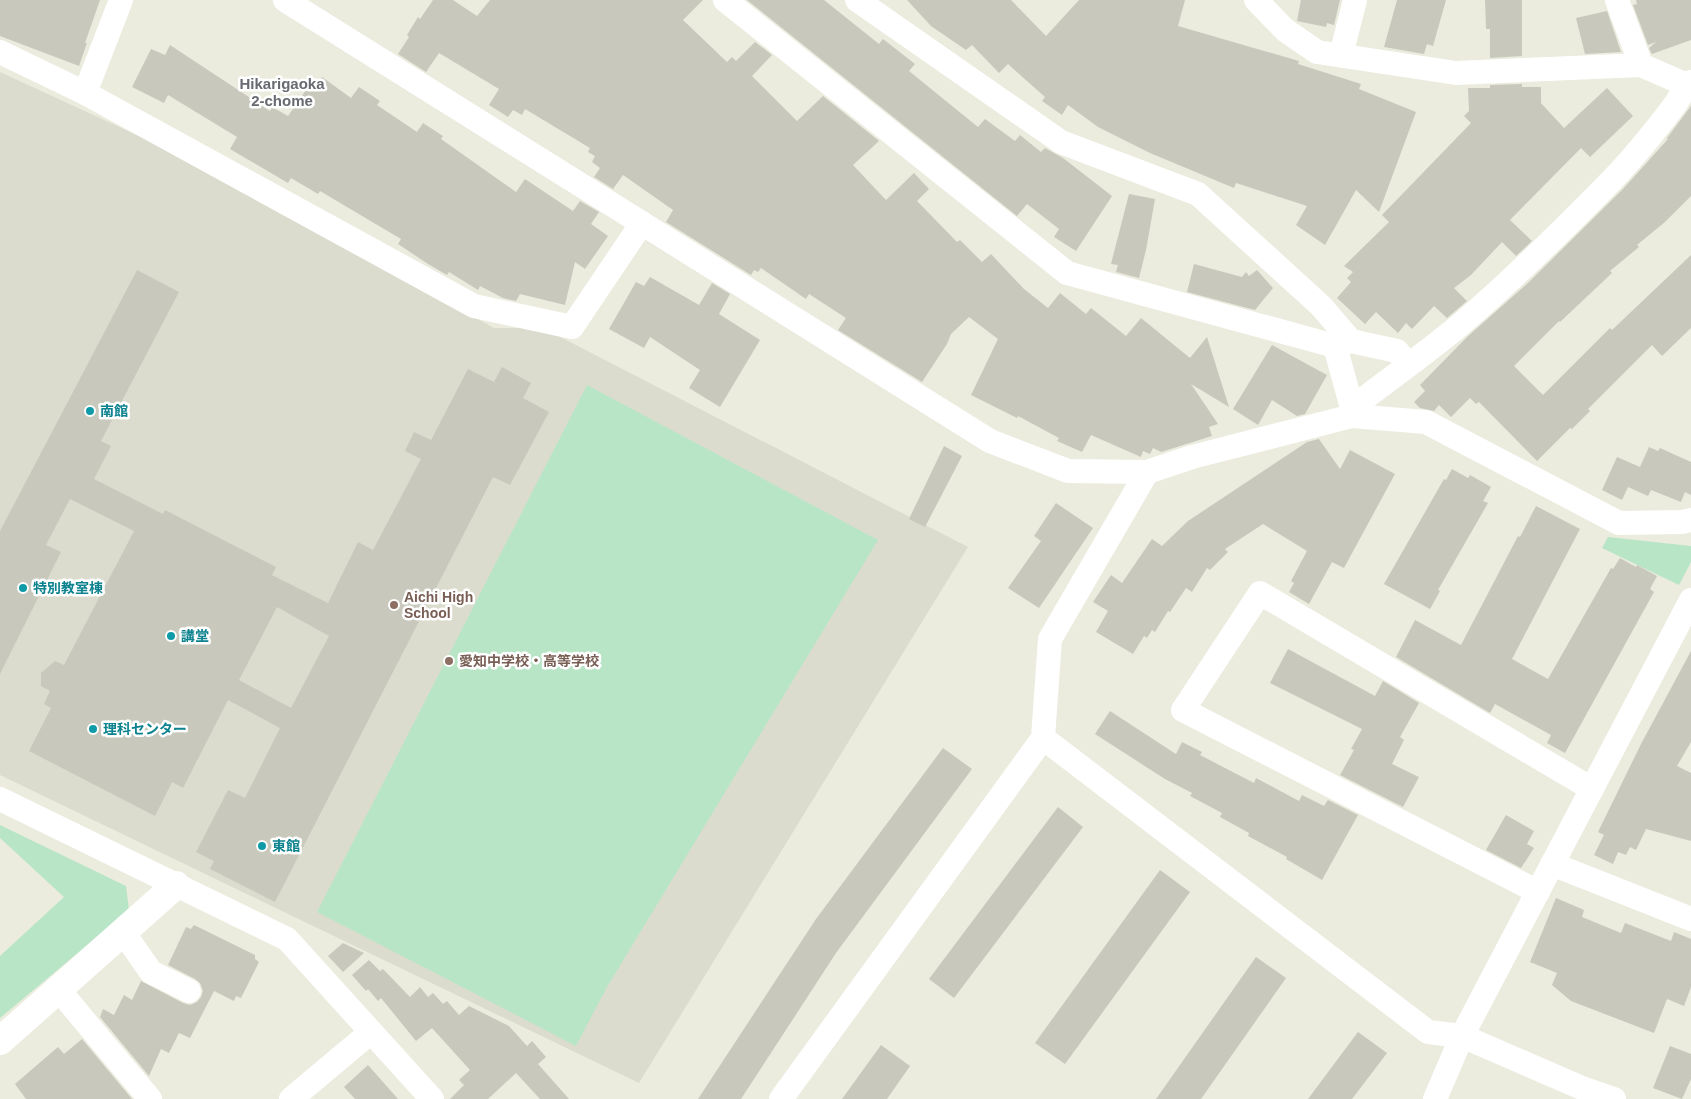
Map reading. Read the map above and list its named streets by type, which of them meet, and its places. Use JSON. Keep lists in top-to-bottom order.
{
  "districts": ["Hikarigaoka 2-chome"],
  "places": [
    "南館",
    "特別教室棟",
    "Aichi High School",
    "講堂",
    "愛知中学校・高等学校",
    "理科センター",
    "東館"
  ]
}
